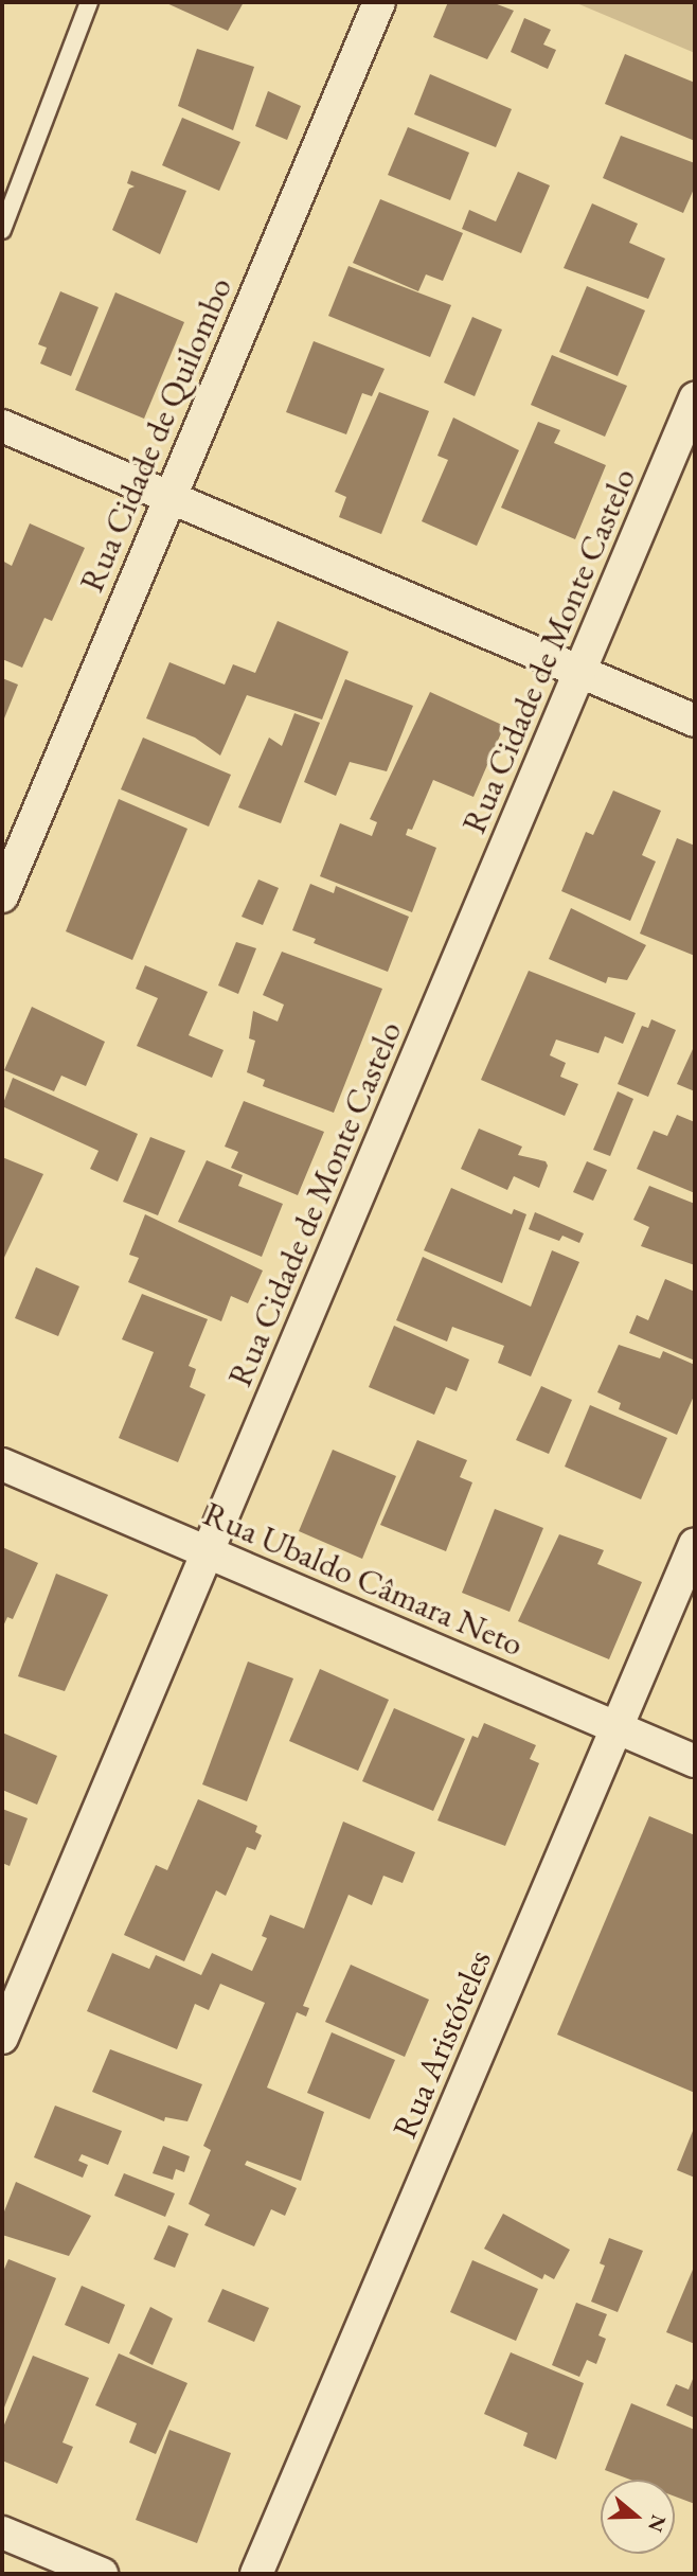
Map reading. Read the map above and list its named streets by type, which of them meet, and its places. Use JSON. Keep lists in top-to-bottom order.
{
  "streets": {
    "street": [
      "Rua Cidade de Quilombo",
      "Rua Cidade de Monte Castelo",
      "Rua Ubaldo Câmara Neto",
      "Rua Aristóteles"
    ]
  },
  "crossings": [
    ["Rua Cidade de Monte Castelo", "Rua Ubaldo Câmara Neto"],
    ["Rua Ubaldo Câmara Neto", "Rua Aristóteles"]
  ],
  "north": "right"
}
